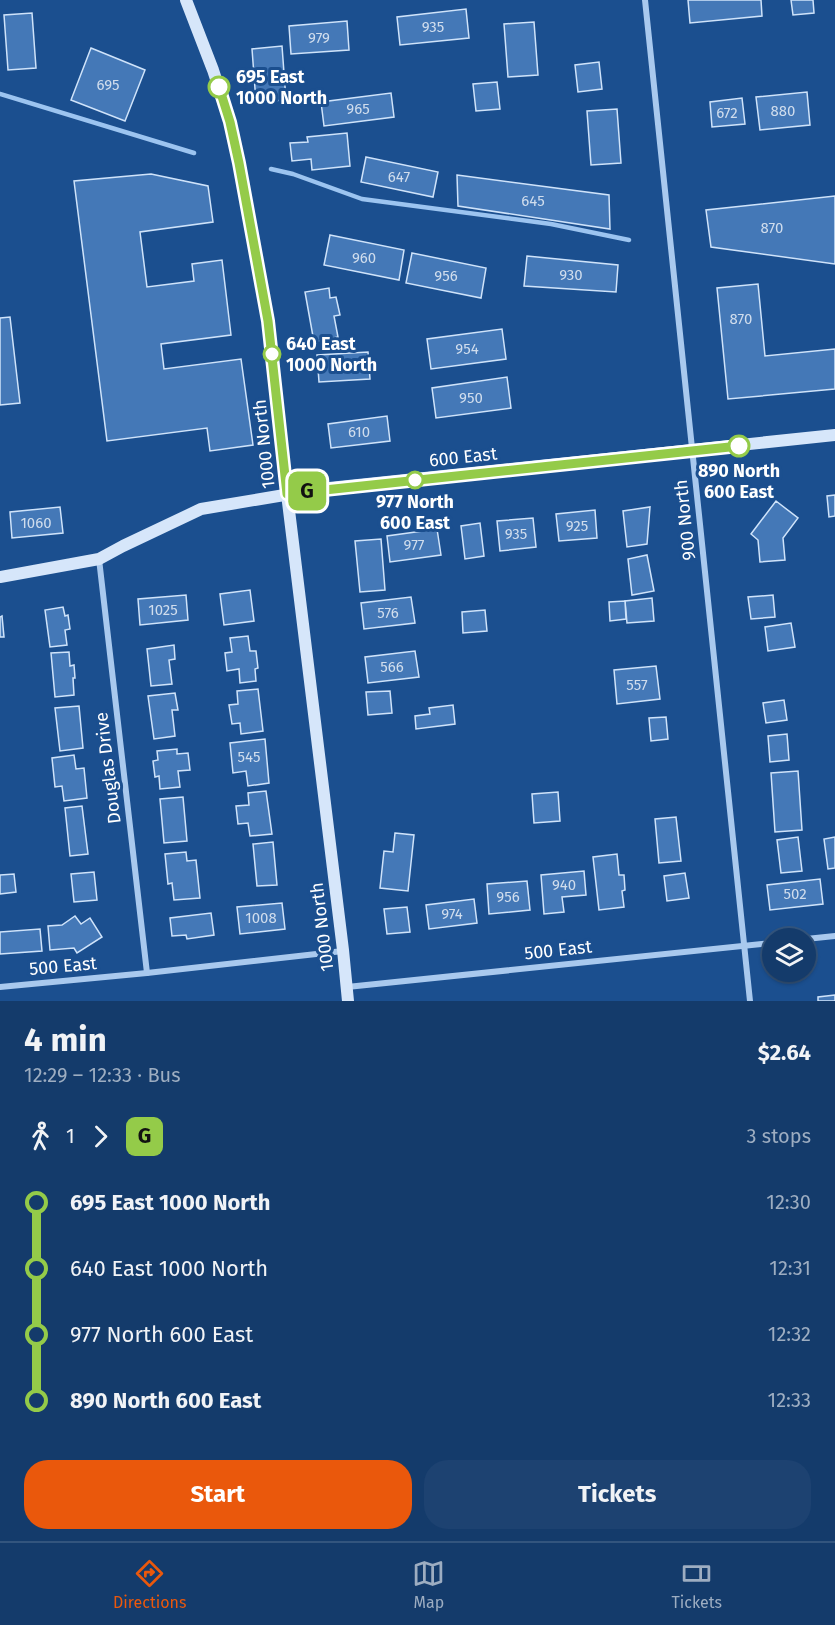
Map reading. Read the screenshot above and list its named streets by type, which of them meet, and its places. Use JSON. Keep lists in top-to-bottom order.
{
  "streets": {
    "street": [
      "1000 North",
      "600 East",
      "900 North",
      "Douglas Drive",
      "500 East"
    ]
  },
  "crossings": [
    ["1000 North", "600 East"],
    ["1000 North", "500 East"],
    ["600 East", "900 North"],
    ["600 East", "Douglas Drive"],
    ["900 North", "500 East"],
    ["Douglas Drive", "500 East"]
  ],
  "places": [
    "695 East 1000 North",
    "640 East 1000 North",
    "890 North 600 East",
    "977 North 600 East"
  ],
  "lines": ["bus line G"],
  "house_numbers": [
    "935",
    "979",
    "695",
    "965",
    "880",
    "672",
    "647",
    "645",
    "870",
    "960",
    "930",
    "956",
    "870",
    "954",
    "950",
    "610",
    "1060",
    "925",
    "935",
    "977",
    "1025",
    "576",
    "566",
    "557",
    "545",
    "940",
    "502",
    "956",
    "974",
    "1008"
  ],
  "page": {
    "on_map": "G",
    "heading": ["4 min", "12:29 – 12:33 · Bus", "$2.64"],
    "legs": ["1", "G", "3 stops"],
    "list": [
      {
        "name": "695 East 1000 North",
        "value": "12:30"
      },
      {
        "name": "640 East 1000 North",
        "value": "12:31"
      },
      {
        "name": "977 North 600 East",
        "value": "12:32"
      },
      {
        "name": "890 North 600 East",
        "value": "12:33"
      }
    ],
    "buttons": ["Start", "Tickets"],
    "tabs": ["Directions", "Map", "Tickets"]
  }
}
